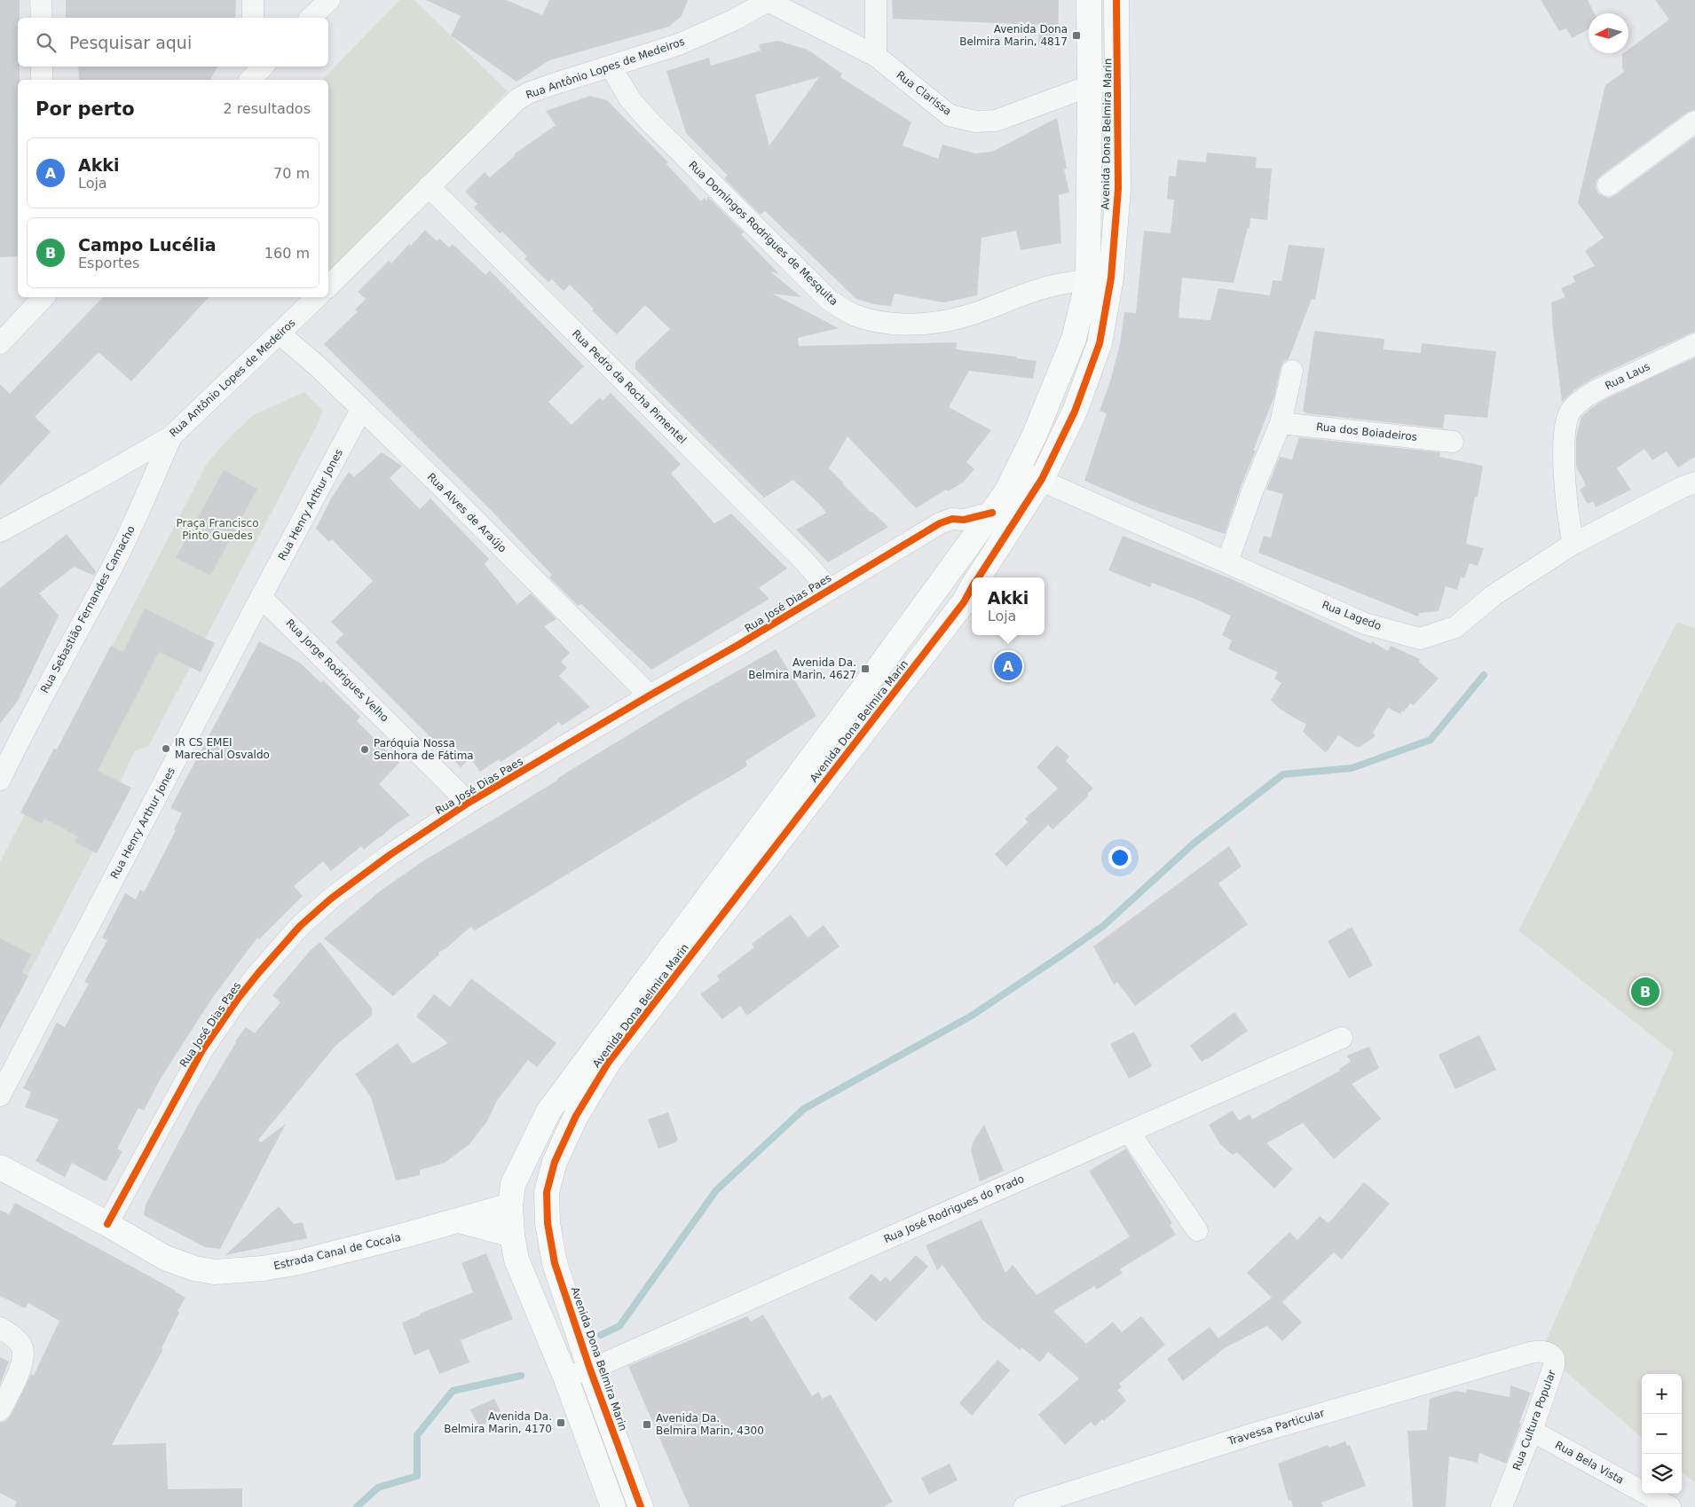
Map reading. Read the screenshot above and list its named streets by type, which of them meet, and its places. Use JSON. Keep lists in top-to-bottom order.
{
  "streets": {
    "main road": ["Avenida Dona Belmira Marin", "Estrada Canal de Cocaia"],
    "street": [
      "Rua Antônio Lopes de Medeiros",
      "Rua Clarissa",
      "Rua Domingos Rodrigues de Mesquita",
      "Rua Laus",
      "Rua Pedro da Rocha Pimentel",
      "Rua dos Boiadeiros",
      "Rua Henry Arthur Jones",
      "Rua Alves de Araújo",
      "Rua José Dias Paes",
      "Rua Sebastião Fernandes Camacho",
      "Rua Lagedo",
      "Rua Jorge Rodrigues Velho",
      "Rua José Rodrigues do Prado",
      "Rua Cultura Popular",
      "Travessa Particular",
      "Rua Bela Vista"
    ]
  },
  "crossings": [
    ["Rua Antônio Lopes de Medeiros", "Rua Clarissa"],
    ["Rua Antônio Lopes de Medeiros", "Rua Domingos Rodrigues de Mesquita"],
    ["Rua Antônio Lopes de Medeiros", "Rua Pedro da Rocha Pimentel"],
    ["Rua Antônio Lopes de Medeiros", "Rua Alves de Araújo"],
    ["Rua Antônio Lopes de Medeiros", "Rua Sebastião Fernandes Camacho"],
    ["Rua Clarissa", "Avenida Dona Belmira Marin"],
    ["Avenida Dona Belmira Marin", "Rua Domingos Rodrigues de Mesquita"],
    ["Avenida Dona Belmira Marin", "Rua José Dias Paes"],
    ["Avenida Dona Belmira Marin", "Rua Lagedo"],
    ["Avenida Dona Belmira Marin", "Rua José Rodrigues do Prado"],
    ["Avenida Dona Belmira Marin", "Estrada Canal de Cocaia"],
    ["Rua Laus", "Rua Lagedo"],
    ["Rua Pedro da Rocha Pimentel", "Rua José Dias Paes"],
    ["Rua Henry Arthur Jones", "Rua Alves de Araújo"],
    ["Rua Henry Arthur Jones", "Rua Jorge Rodrigues Velho"],
    ["Rua Alves de Araújo", "Rua José Dias Paes"],
    ["Rua José Dias Paes", "Rua Jorge Rodrigues Velho"],
    ["Rua José Dias Paes", "Estrada Canal de Cocaia"],
    ["Rua Cultura Popular", "Travessa Particular"],
    ["Rua Cultura Popular", "Rua Bela Vista"]
  ],
  "parks": ["Praça Francisco Pinto Guedes"],
  "places": {
    "transit": [
      "Avenida Dona Belmira Marin, 4817",
      "Avenida Da. Belmira Marin, 4627",
      "Avenida Da. Belmira Marin, 4170",
      "Avenida Da. Belmira Marin, 4300"
    ],
    "other": ["IR CS EMEI Marechal Osvaldo", "Paróquia Nossa Senhora de Fátima"]
  },
  "north": "left",
  "page": {
    "search": "Pesquisar aqui",
    "heading": ["Por perto", "2 resultados"],
    "list": [
      {
        "mark": "A",
        "name": "Akki",
        "note": "Loja",
        "value": "70 m"
      },
      {
        "mark": "B",
        "name": "Campo Lucélia",
        "note": "Esportes",
        "value": "160 m"
      }
    ],
    "popup": ["Akki", "Loja"],
    "pins": ["A", "B"],
    "map_buttons": ["+", "−"]
  }
}
